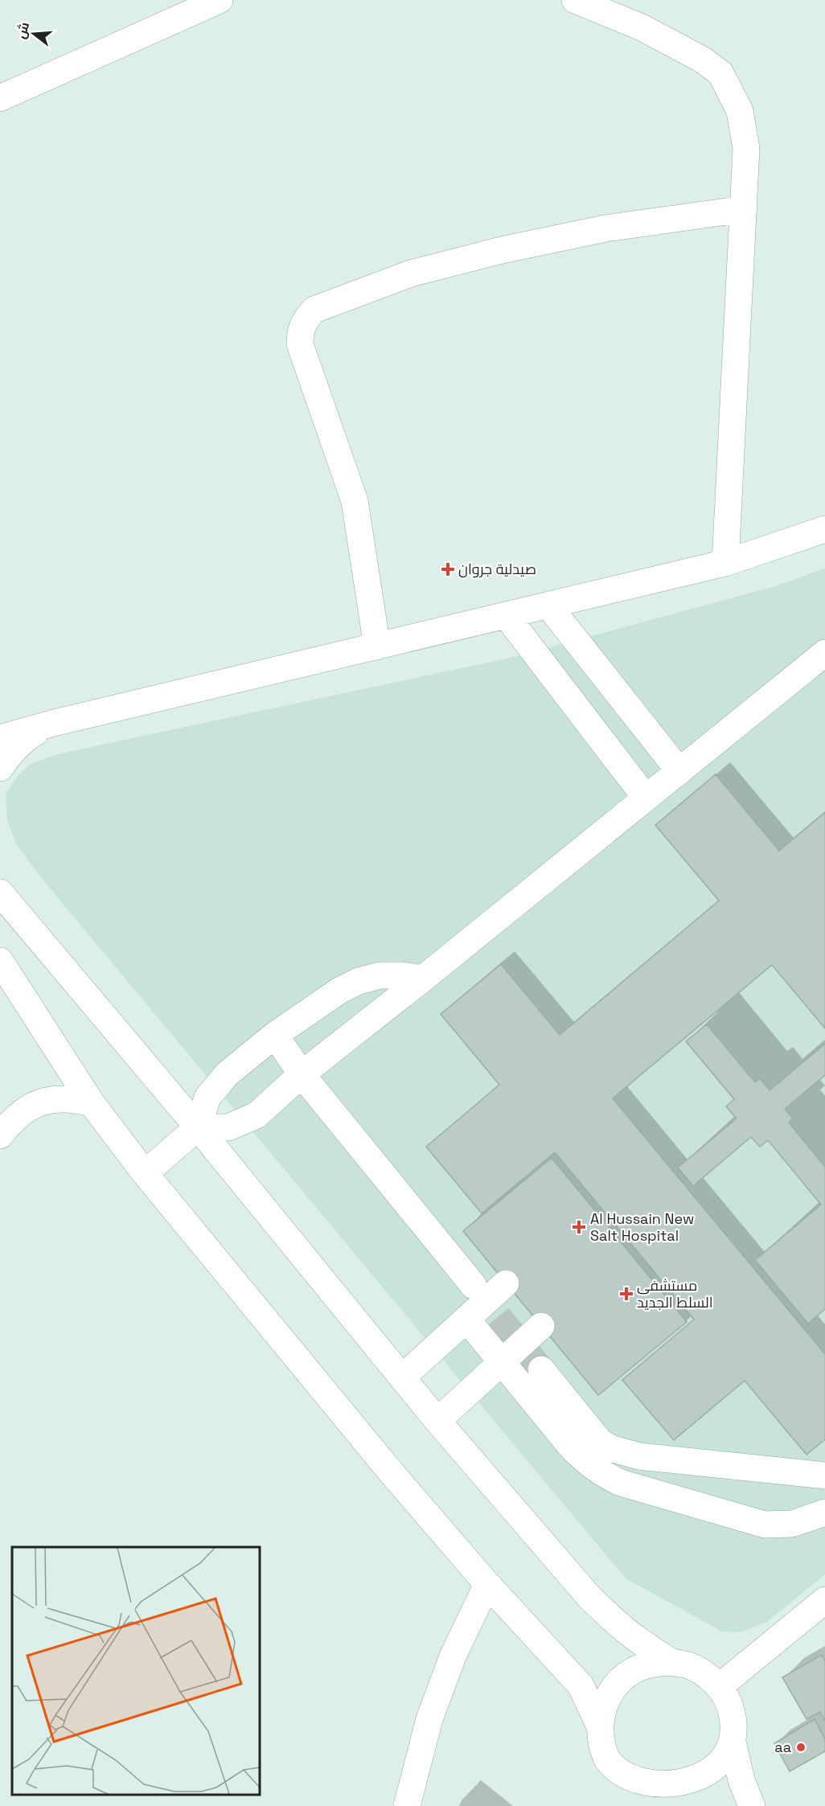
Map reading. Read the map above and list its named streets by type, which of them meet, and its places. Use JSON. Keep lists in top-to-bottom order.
{
  "places": {
    "health": ["صيدلية جروان", "Al Hussain New Salt Hospital", "مستشفى السلط الجديد"],
    "other": ["aa"]
  },
  "north": "left"
}
